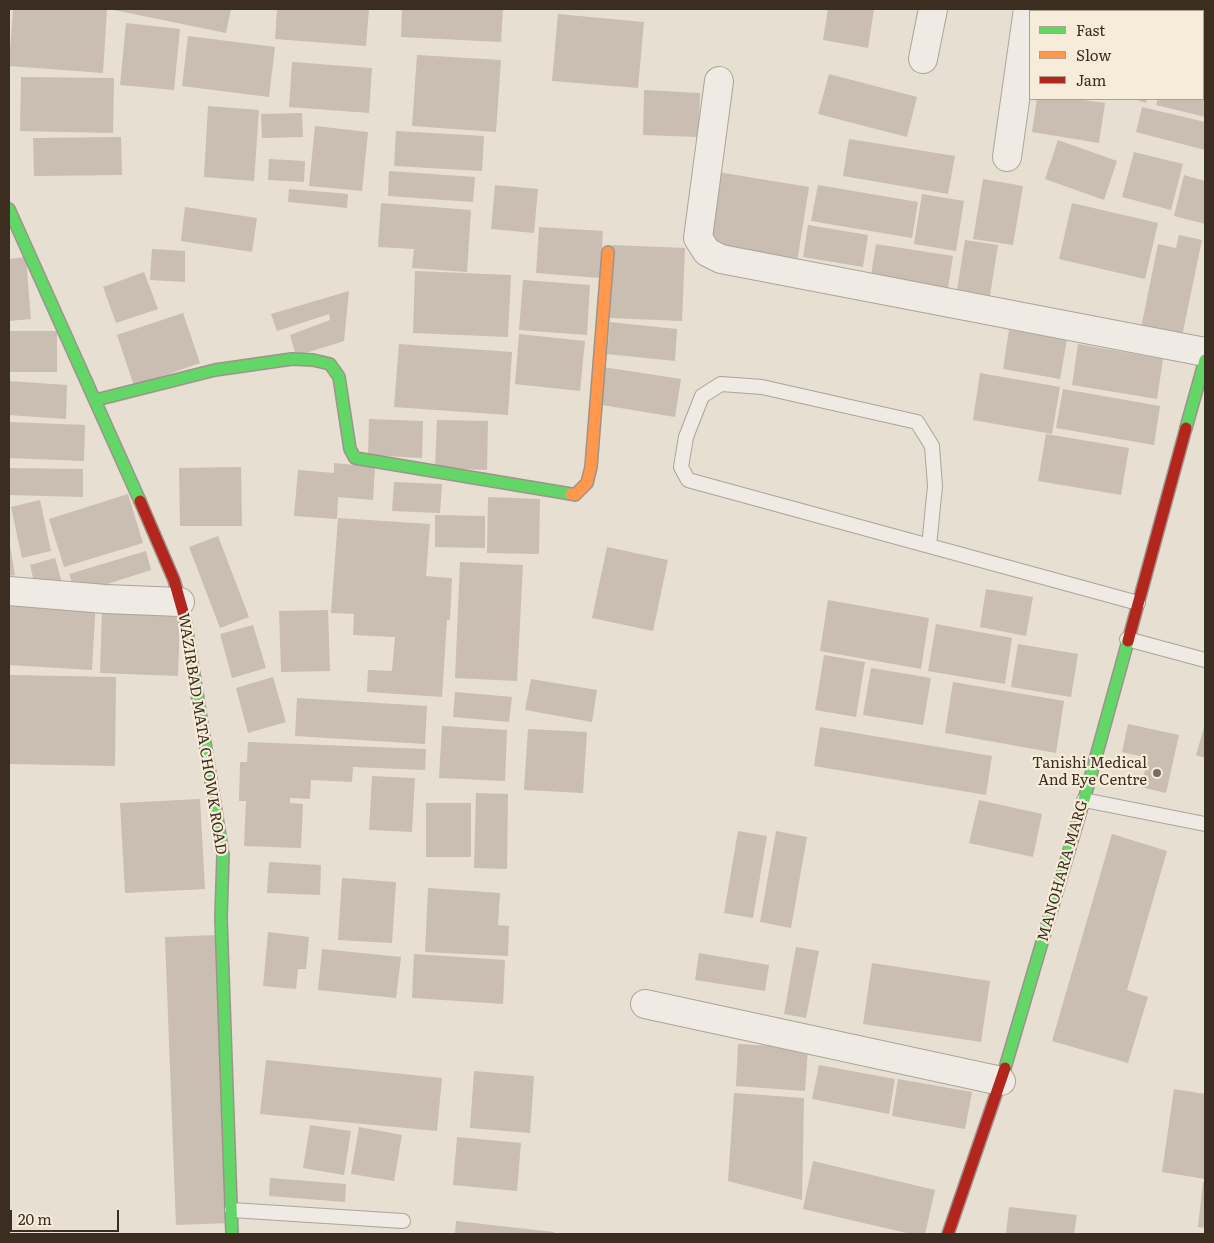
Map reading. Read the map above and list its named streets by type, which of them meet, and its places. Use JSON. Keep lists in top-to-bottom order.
{
  "streets": {
    "street": ["WAZIRBAD MATA CHOWK ROAD", "MANOHARA MARG"]
  },
  "places": ["Tanishi Medical And Eye Centre"],
  "legend": ["Fast", "Slow", "Jam"],
  "scale_bar": "20 m"
}
